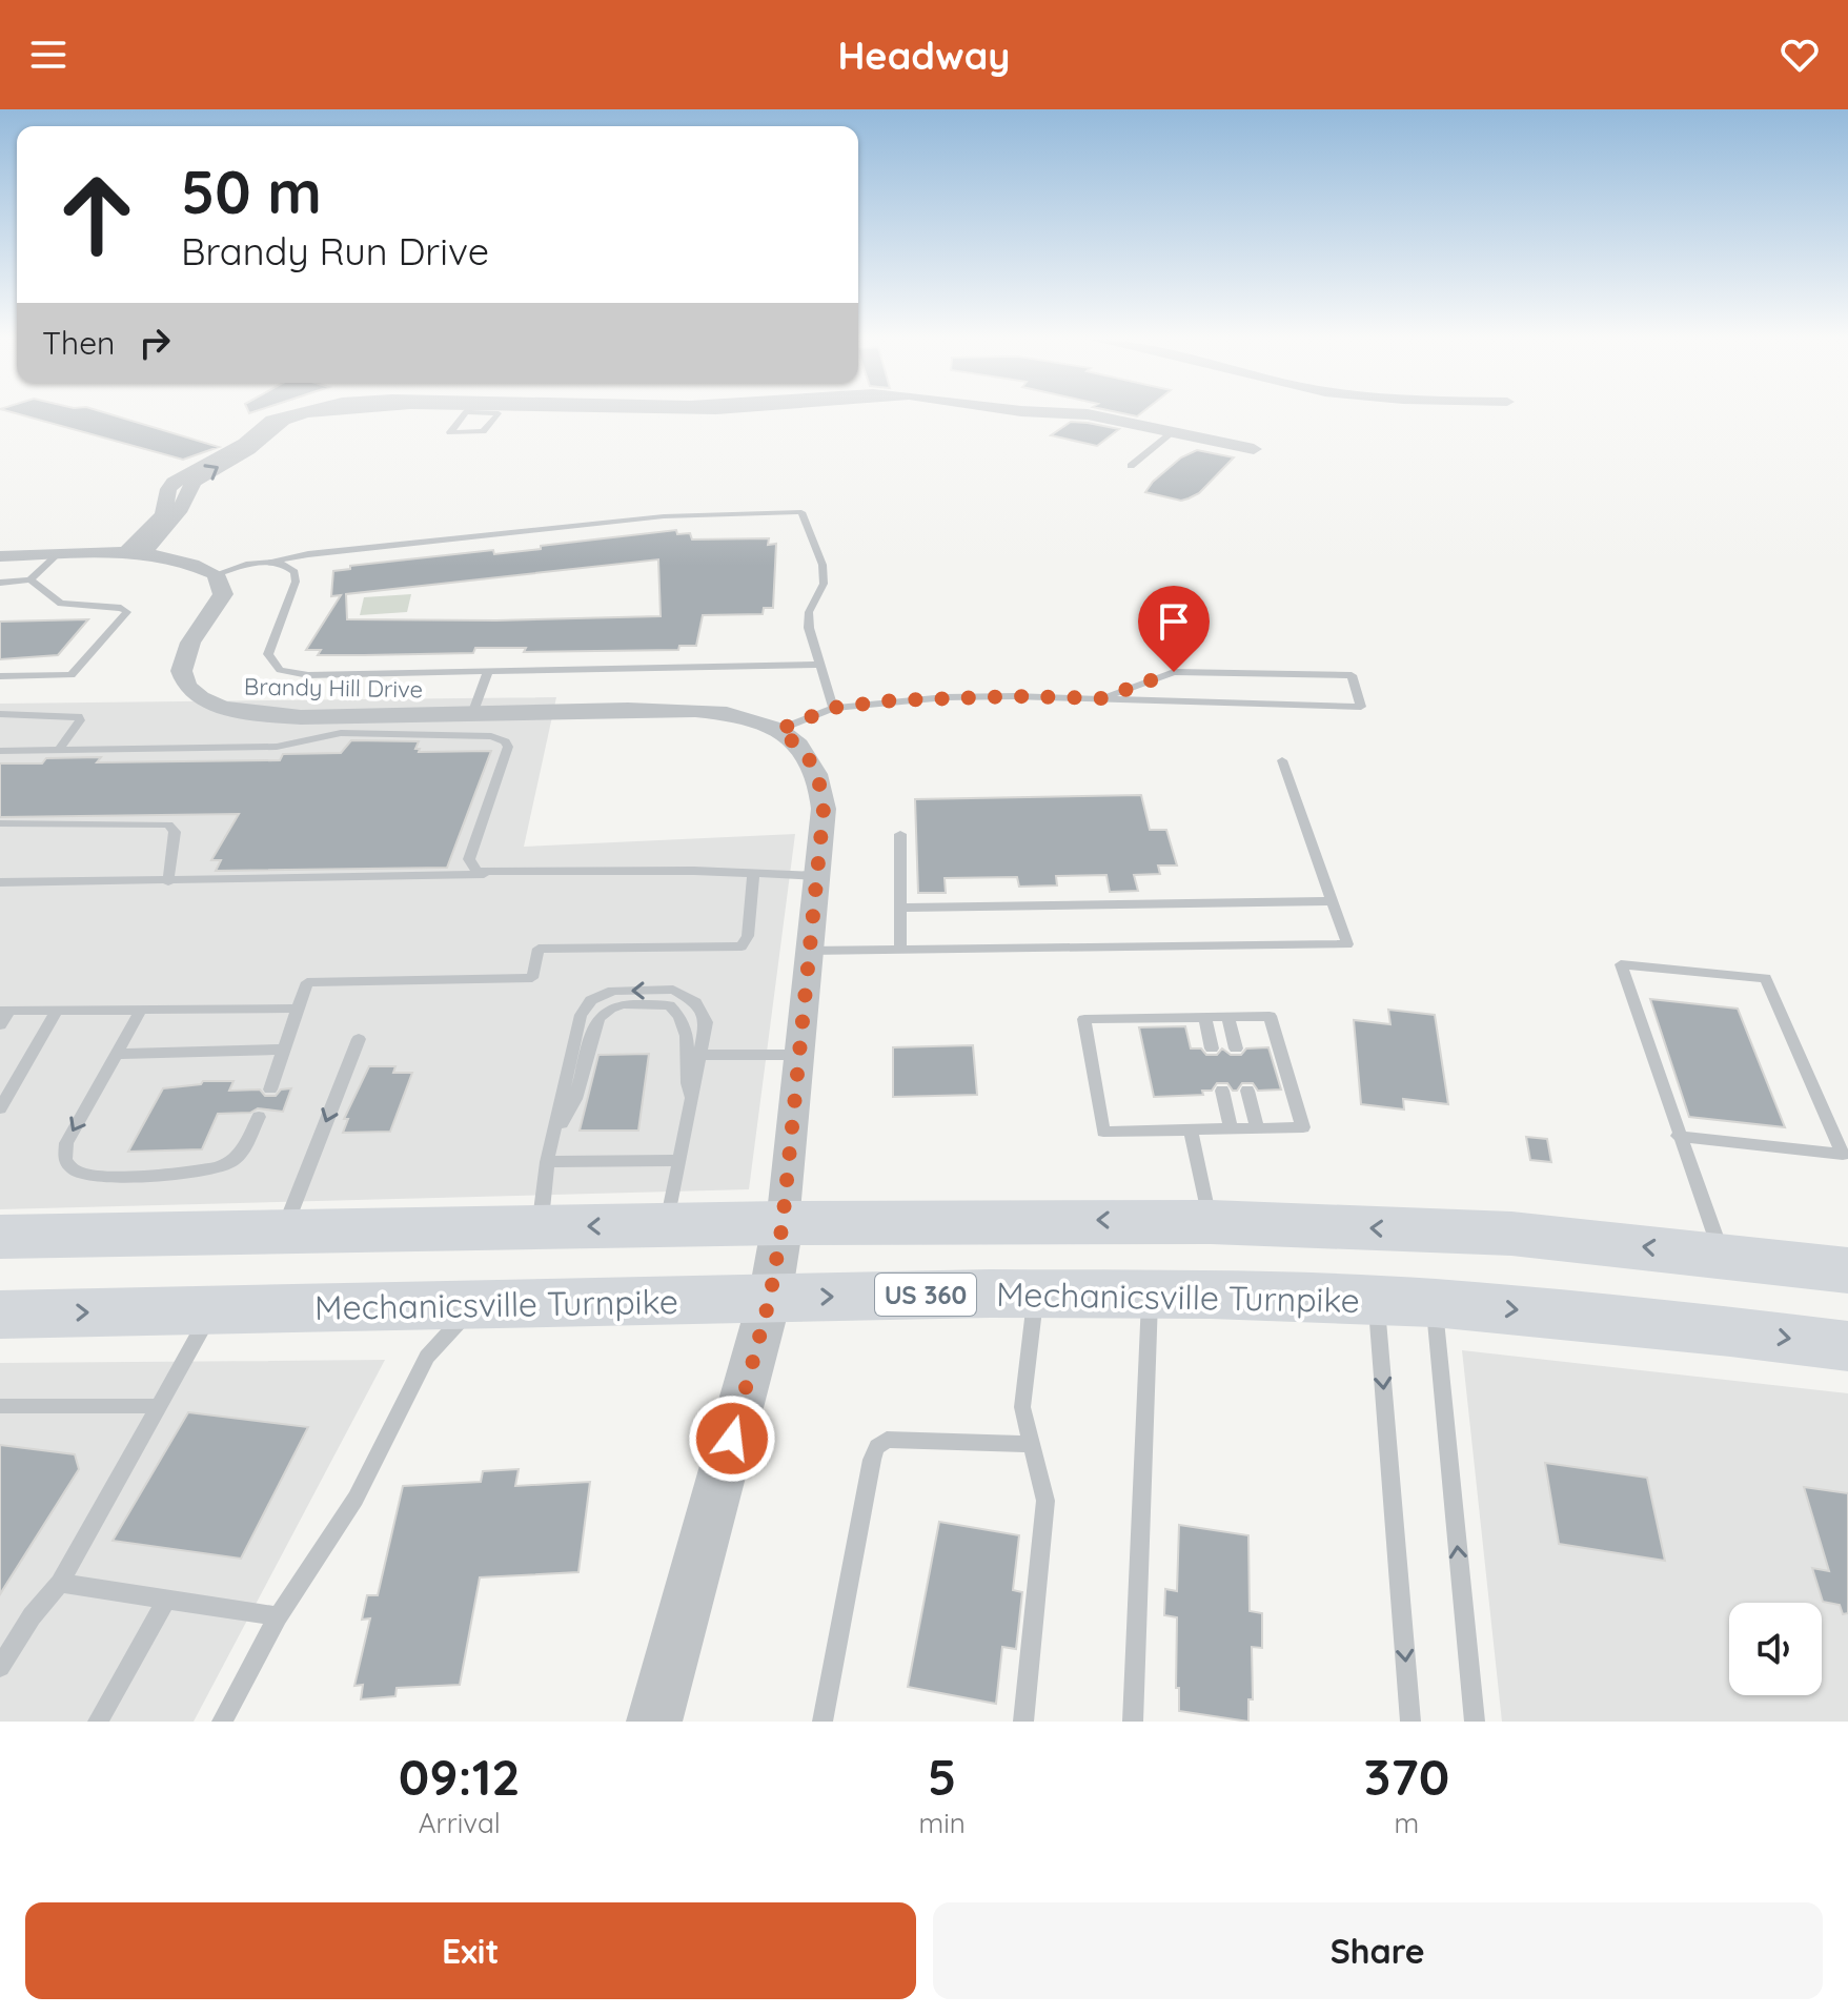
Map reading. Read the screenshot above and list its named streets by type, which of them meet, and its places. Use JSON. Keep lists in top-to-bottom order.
{
  "streets": {
    "highway": ["US 360", "Mechanicsville Turnpike"],
    "street": ["Brandy Hill Drive"]
  },
  "page": {
    "header": "Headway",
    "turn": ["50 m", "Brandy Run Drive"],
    "then": "Then",
    "eta": [
      "09:12",
      "Arrival",
      "5",
      "min",
      "370",
      "m"
    ],
    "buttons": ["Exit", "Share"]
  }
}
